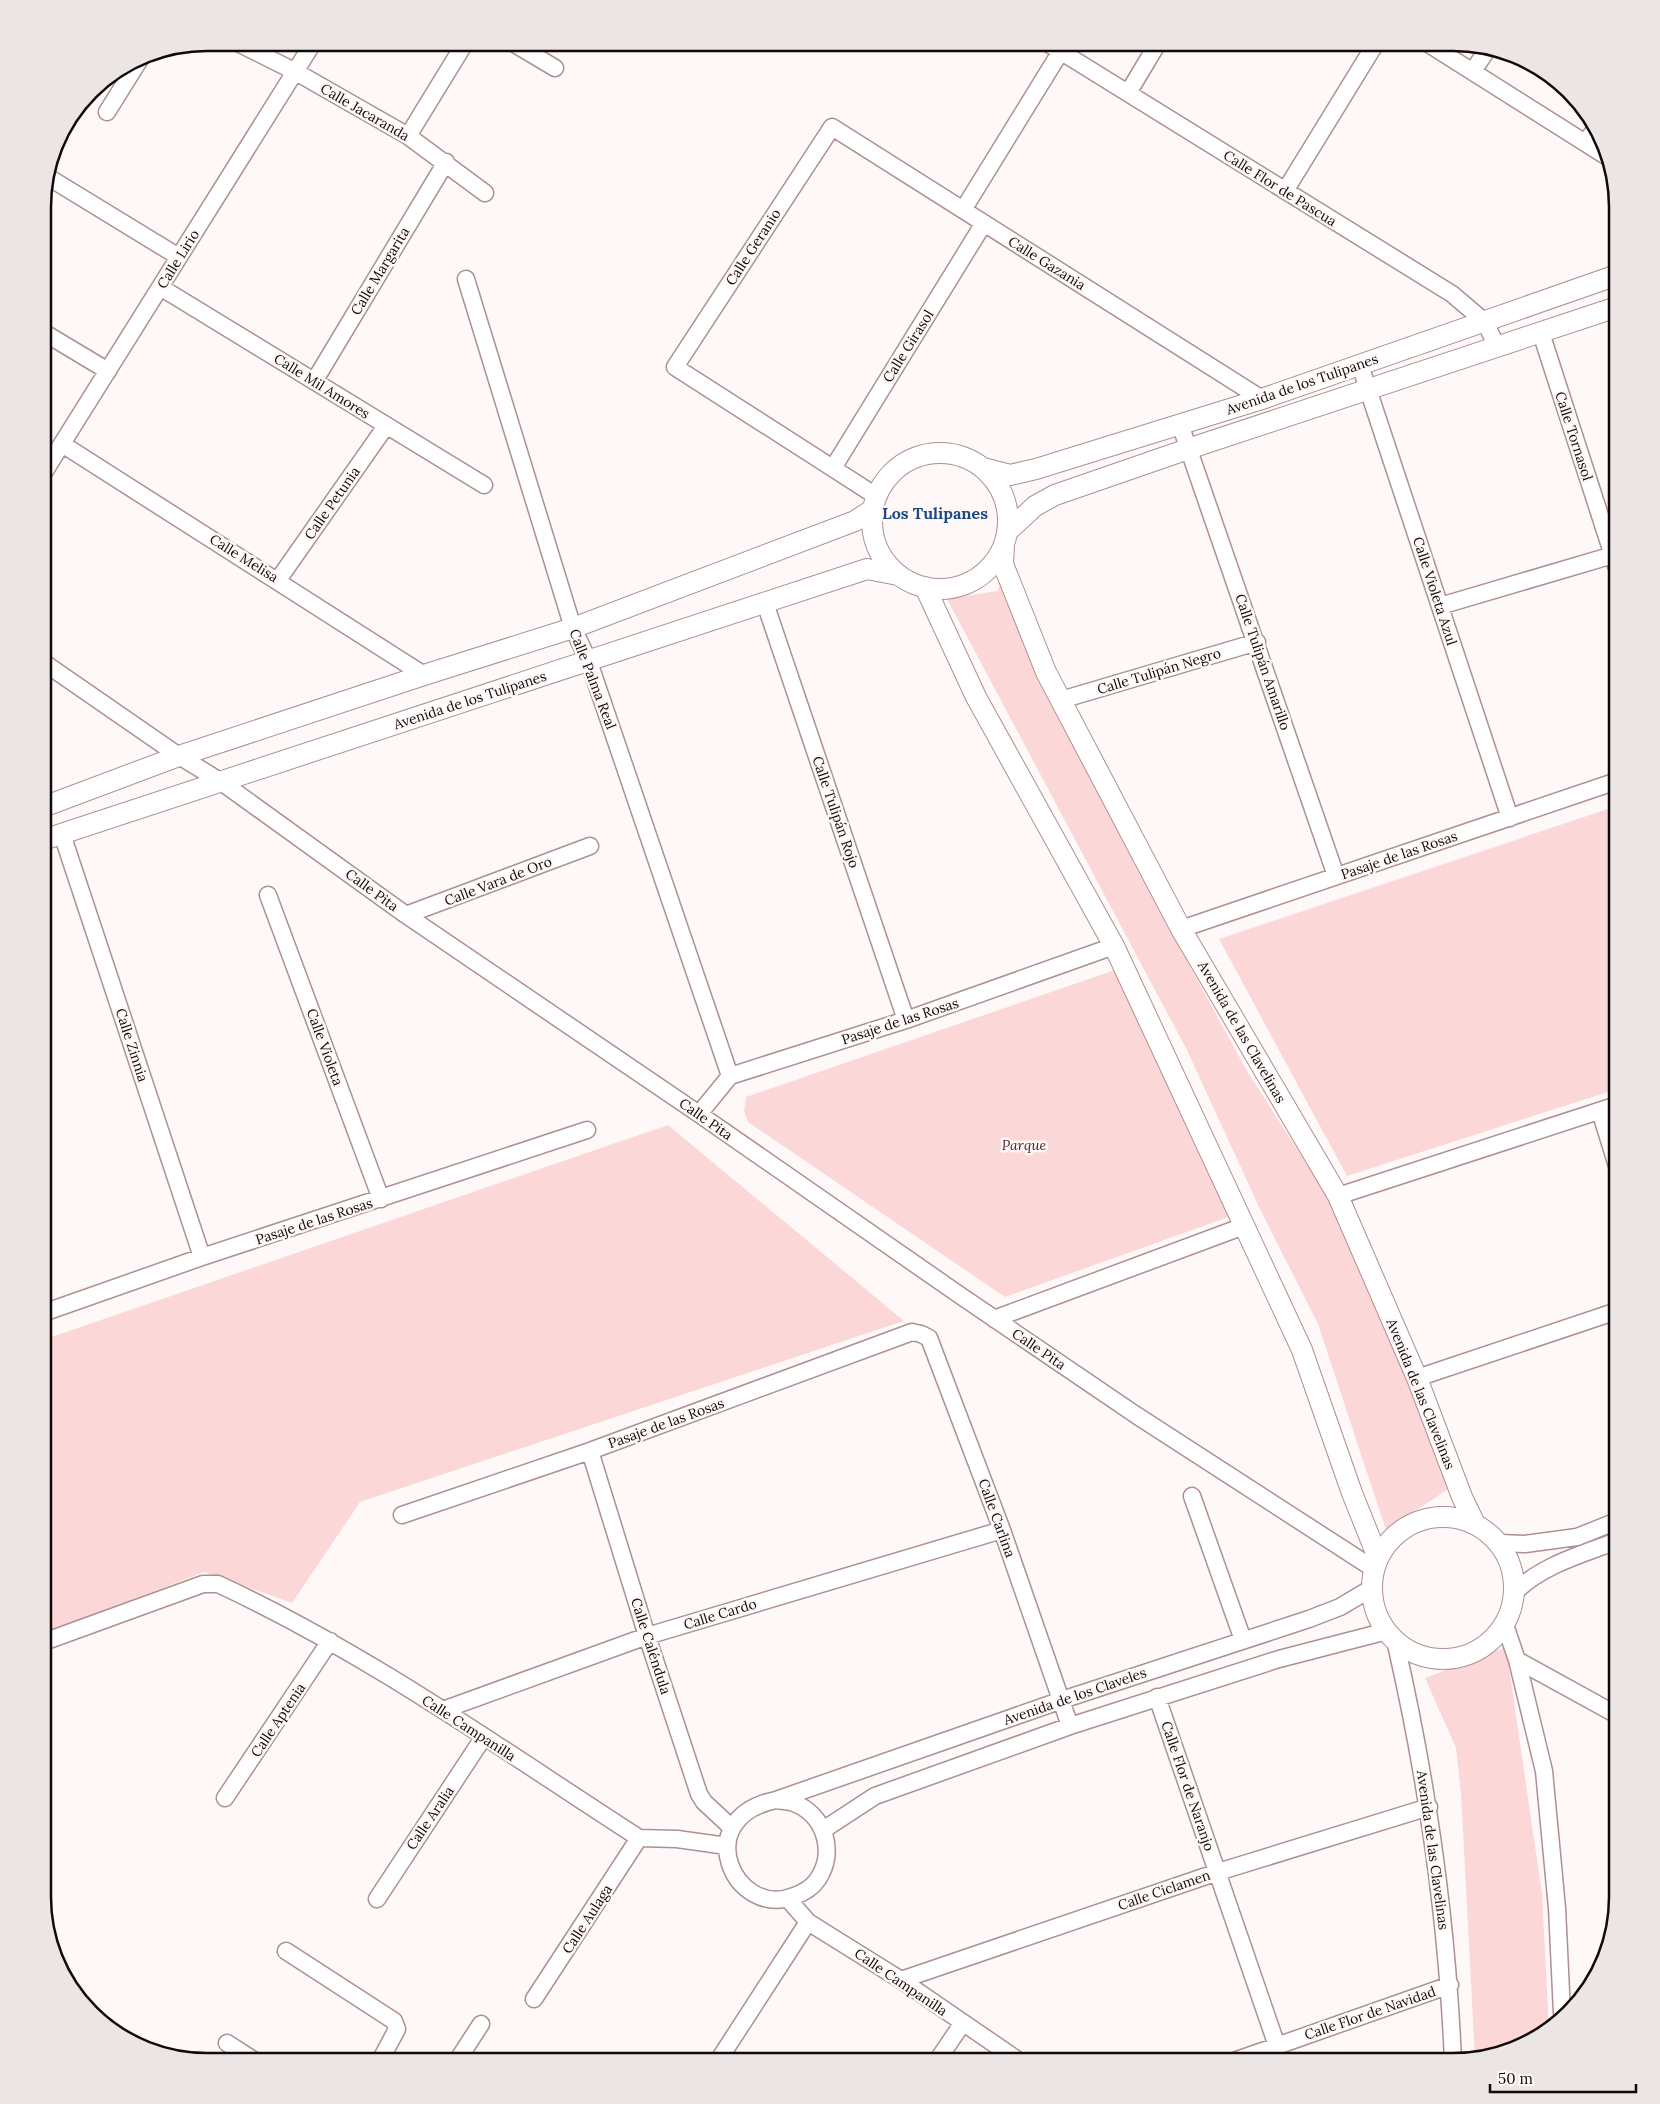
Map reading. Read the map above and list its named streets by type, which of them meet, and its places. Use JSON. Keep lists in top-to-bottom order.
{
  "streets": {
    "street": [
      "Calle Jacaranda",
      "Calle Flor de Pascua",
      "Calle Geranio",
      "Calle Lirio",
      "Calle Gazania",
      "Calle Margarita",
      "Calle Girasol",
      "Avenida de los Tulipanes",
      "Calle Mil Amores",
      "Calle Tornasol",
      "Calle Petunia",
      "Calle Melisa",
      "Calle Violeta Azul",
      "Calle Tulipán Amarillo",
      "Calle Tulipán Negro",
      "Calle Palma Real",
      "Calle Tulipán Rojo",
      "Pasaje de las Rosas",
      "Calle Vara de Oro",
      "Calle Pita",
      "Avenida de las Clavelinas",
      "Calle Zinnia",
      "Calle Violeta",
      "Calle Carlina",
      "Calle Cardo",
      "Calle Caléndula",
      "Avenida de los Claveles",
      "Calle Aptenia",
      "Calle Campanilla",
      "Calle Flor de Naranjo",
      "Calle Aralia",
      "Calle Ciclamen",
      "Calle Aulaga",
      "Calle Flor de Navidad"
    ]
  },
  "crossings": [
    ["Calle Jacaranda", "Calle Lirio"],
    ["Calle Jacaranda", "Calle Margarita"],
    ["Calle Flor de Pascua", "Avenida de los Tulipanes"],
    ["Calle Geranio", "Calle Gazania"],
    ["Calle Geranio", "Calle Girasol"],
    ["Calle Lirio", "Calle Mil Amores"],
    ["Calle Lirio", "Calle Melisa"],
    ["Calle Gazania", "Calle Girasol"],
    ["Calle Gazania", "Avenida de los Tulipanes"],
    ["Calle Margarita", "Calle Mil Amores"],
    ["Avenida de los Tulipanes", "Calle Tornasol"],
    ["Avenida de los Tulipanes", "Calle Violeta Azul"],
    ["Avenida de los Tulipanes", "Calle Tulipán Amarillo"],
    ["Avenida de los Tulipanes", "Calle Palma Real"],
    ["Avenida de los Tulipanes", "Calle Tulipán Rojo"],
    ["Avenida de los Tulipanes", "Calle Pita"],
    ["Avenida de los Tulipanes", "Avenida de las Clavelinas"],
    ["Avenida de los Tulipanes", "Calle Zinnia"],
    ["Calle Mil Amores", "Calle Petunia"],
    ["Calle Petunia", "Calle Melisa"],
    ["Calle Violeta Azul", "Pasaje de las Rosas"],
    ["Calle Tulipán Amarillo", "Calle Tulipán Negro"],
    ["Calle Tulipán Amarillo", "Pasaje de las Rosas"],
    ["Calle Tulipán Negro", "Avenida de las Clavelinas"],
    ["Calle Palma Real", "Pasaje de las Rosas"],
    ["Calle Tulipán Rojo", "Pasaje de las Rosas"],
    ["Pasaje de las Rosas", "Avenida de las Clavelinas"],
    ["Pasaje de las Rosas", "Calle Zinnia"],
    ["Pasaje de las Rosas", "Calle Violeta"],
    ["Pasaje de las Rosas", "Calle Carlina"],
    ["Pasaje de las Rosas", "Calle Caléndula"],
    ["Calle Vara de Oro", "Calle Pita"],
    ["Calle Pita", "Avenida de las Clavelinas"],
    ["Calle Pita", "Avenida de los Claveles"],
    ["Avenida de las Clavelinas", "Avenida de los Claveles"],
    ["Avenida de las Clavelinas", "Calle Ciclamen"],
    ["Avenida de las Clavelinas", "Calle Flor de Navidad"],
    ["Calle Carlina", "Calle Cardo"],
    ["Calle Carlina", "Avenida de los Claveles"],
    ["Calle Cardo", "Calle Caléndula"],
    ["Calle Cardo", "Calle Campanilla"],
    ["Calle Caléndula", "Avenida de los Claveles"],
    ["Calle Caléndula", "Calle Campanilla"],
    ["Avenida de los Claveles", "Calle Campanilla"],
    ["Avenida de los Claveles", "Calle Flor de Naranjo"],
    ["Calle Aptenia", "Calle Campanilla"],
    ["Calle Campanilla", "Calle Aralia"],
    ["Calle Campanilla", "Calle Ciclamen"],
    ["Calle Campanilla", "Calle Aulaga"],
    ["Calle Flor de Naranjo", "Calle Ciclamen"],
    ["Calle Flor de Naranjo", "Calle Flor de Navidad"]
  ],
  "districts": ["Los Tulipanes"],
  "parks": ["Parque"],
  "scale_bar": "50 m"
}
